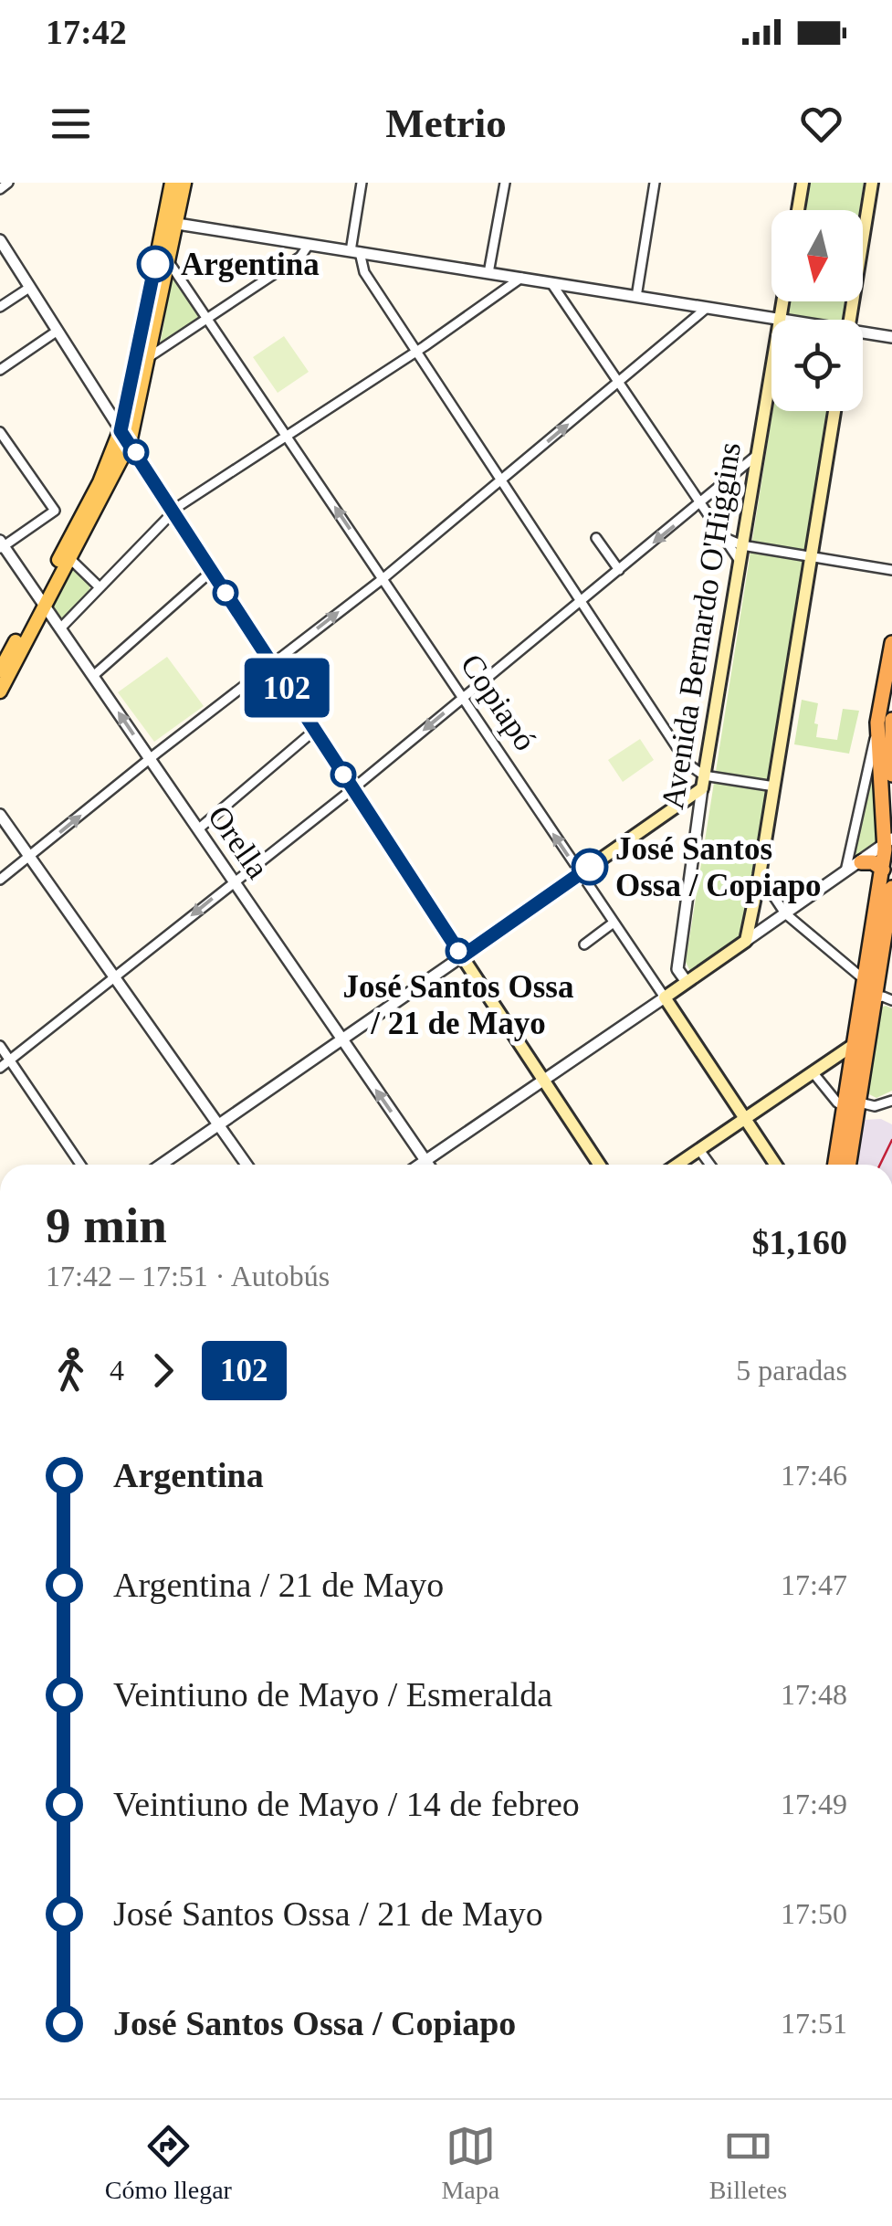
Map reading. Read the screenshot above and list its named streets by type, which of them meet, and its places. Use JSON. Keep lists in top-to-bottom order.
{
  "streets": {
    "main road": ["Avenida Bernardo O'Higgins", "Copiapó"],
    "street": ["Orella"]
  },
  "one_way": ["Copiapó"],
  "places": ["Argentina", "José Santos Ossa / Copiapo", "José Santos Ossa / 21 de Mayo"],
  "lines": ["bus line 102"],
  "north": "bottom",
  "page": {
    "status": "17:42",
    "header": "Metrio",
    "on_map": "102",
    "heading": ["9 min", "17:42 – 17:51 · Autobús", "$1,160"],
    "legs": ["4", "102", "5 paradas"],
    "list": [
      {
        "name": "Argentina",
        "value": "17:46"
      },
      {
        "name": "Argentina / 21 de Mayo",
        "value": "17:47"
      },
      {
        "name": "Veintiuno de Mayo / Esmeralda",
        "value": "17:48"
      },
      {
        "name": "Veintiuno de Mayo / 14 de febreo",
        "value": "17:49"
      },
      {
        "name": "José Santos Ossa / 21 de Mayo",
        "value": "17:50"
      },
      {
        "name": "José Santos Ossa / Copiapo",
        "value": "17:51"
      }
    ],
    "tabs": ["Cómo llegar", "Mapa", "Billetes"]
  }
}
